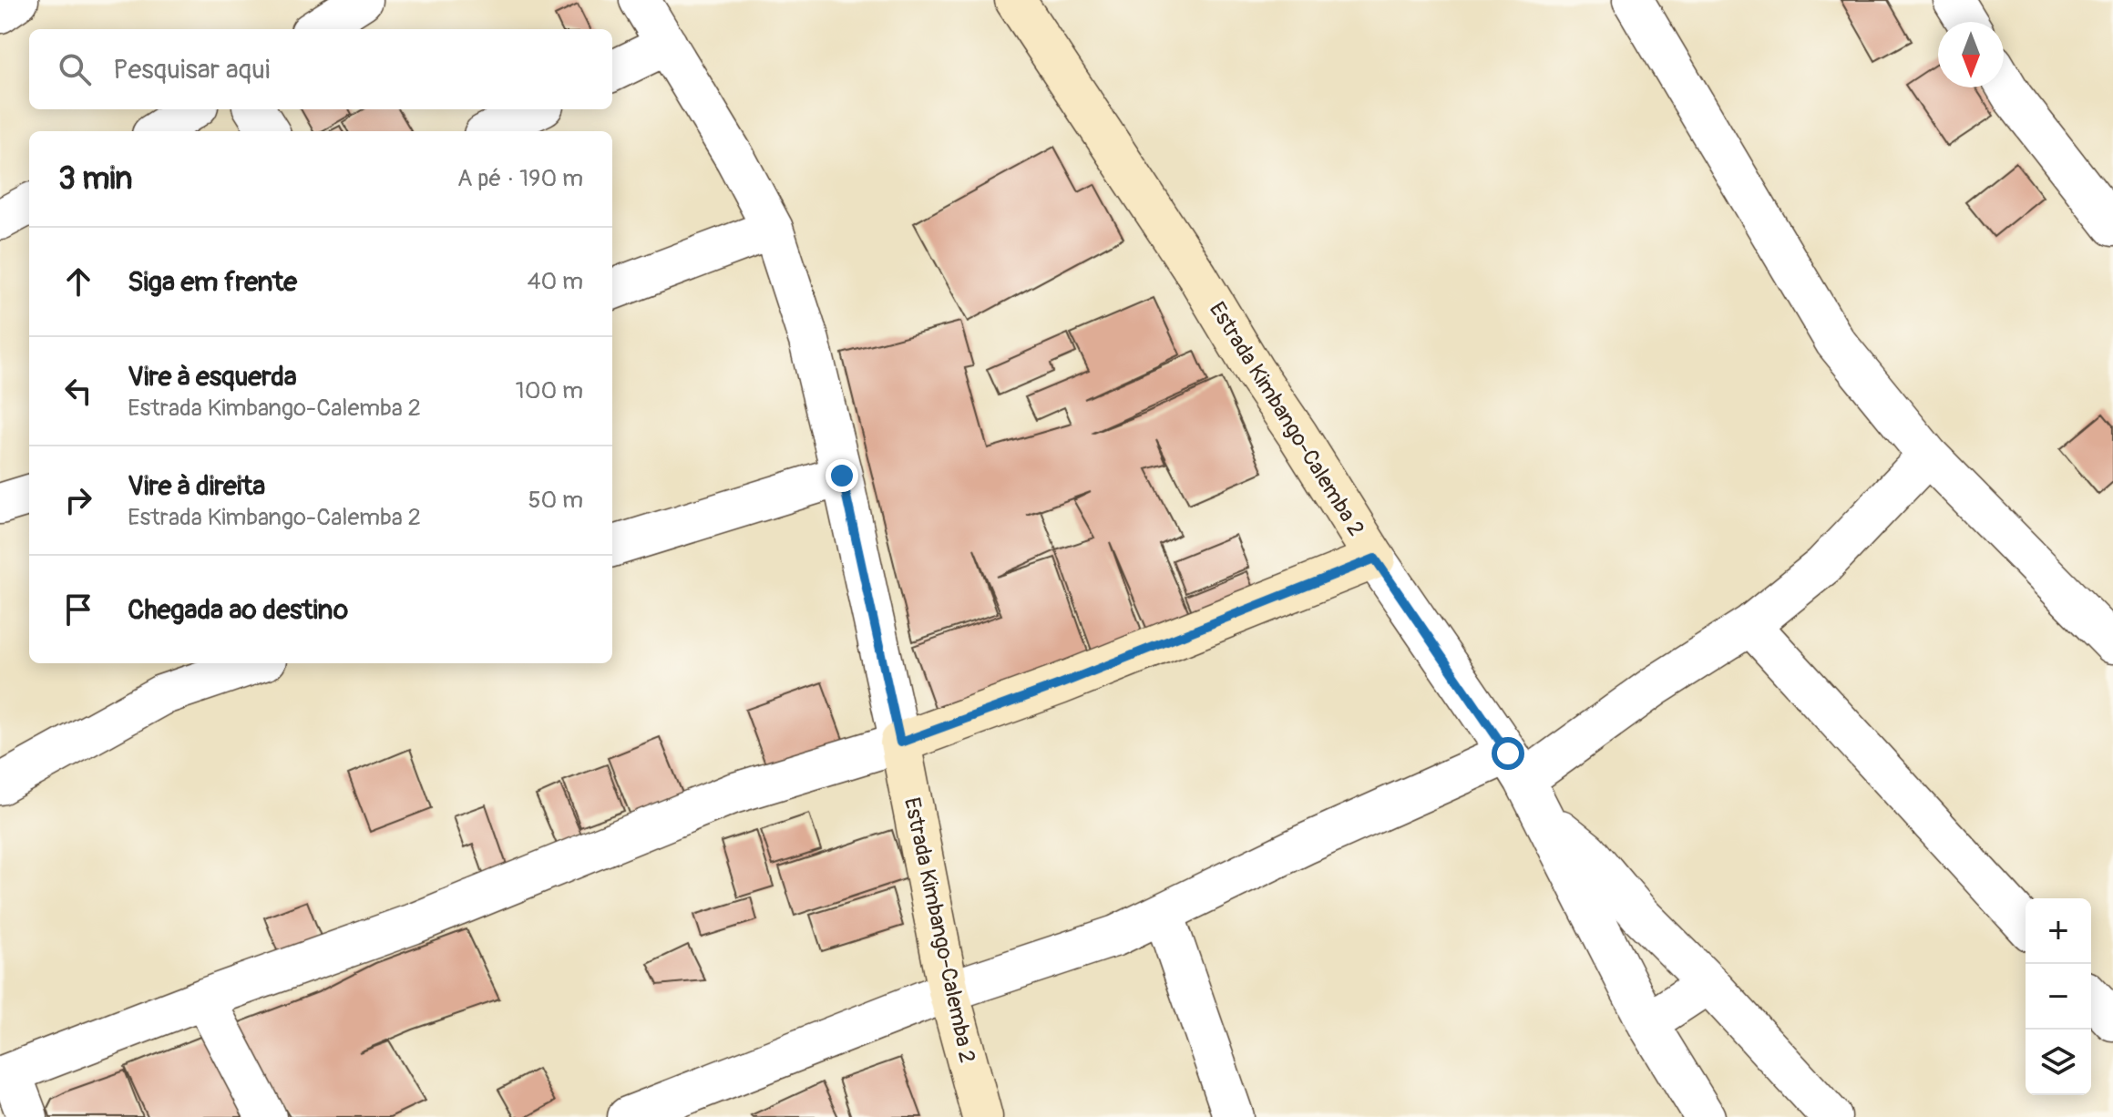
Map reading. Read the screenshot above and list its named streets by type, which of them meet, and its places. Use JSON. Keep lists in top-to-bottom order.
{
  "streets": {
    "main road": ["Estrada Kimbango-Calemba 2"]
  },
  "north": "bottom",
  "page": {
    "search": "Pesquisar aqui",
    "heading": ["3 min", "A pé · 190 m"],
    "list": [
      ["Siga em frente", "40 m"],
      ["Vire à esquerda", "Estrada Kimbango-Calemba 2", "100 m"],
      ["Vire à direita", "Estrada Kimbango-Calemba 2", "50 m"],
      "Chegada ao destino"
    ],
    "map_buttons": ["+", "−"]
  }
}
